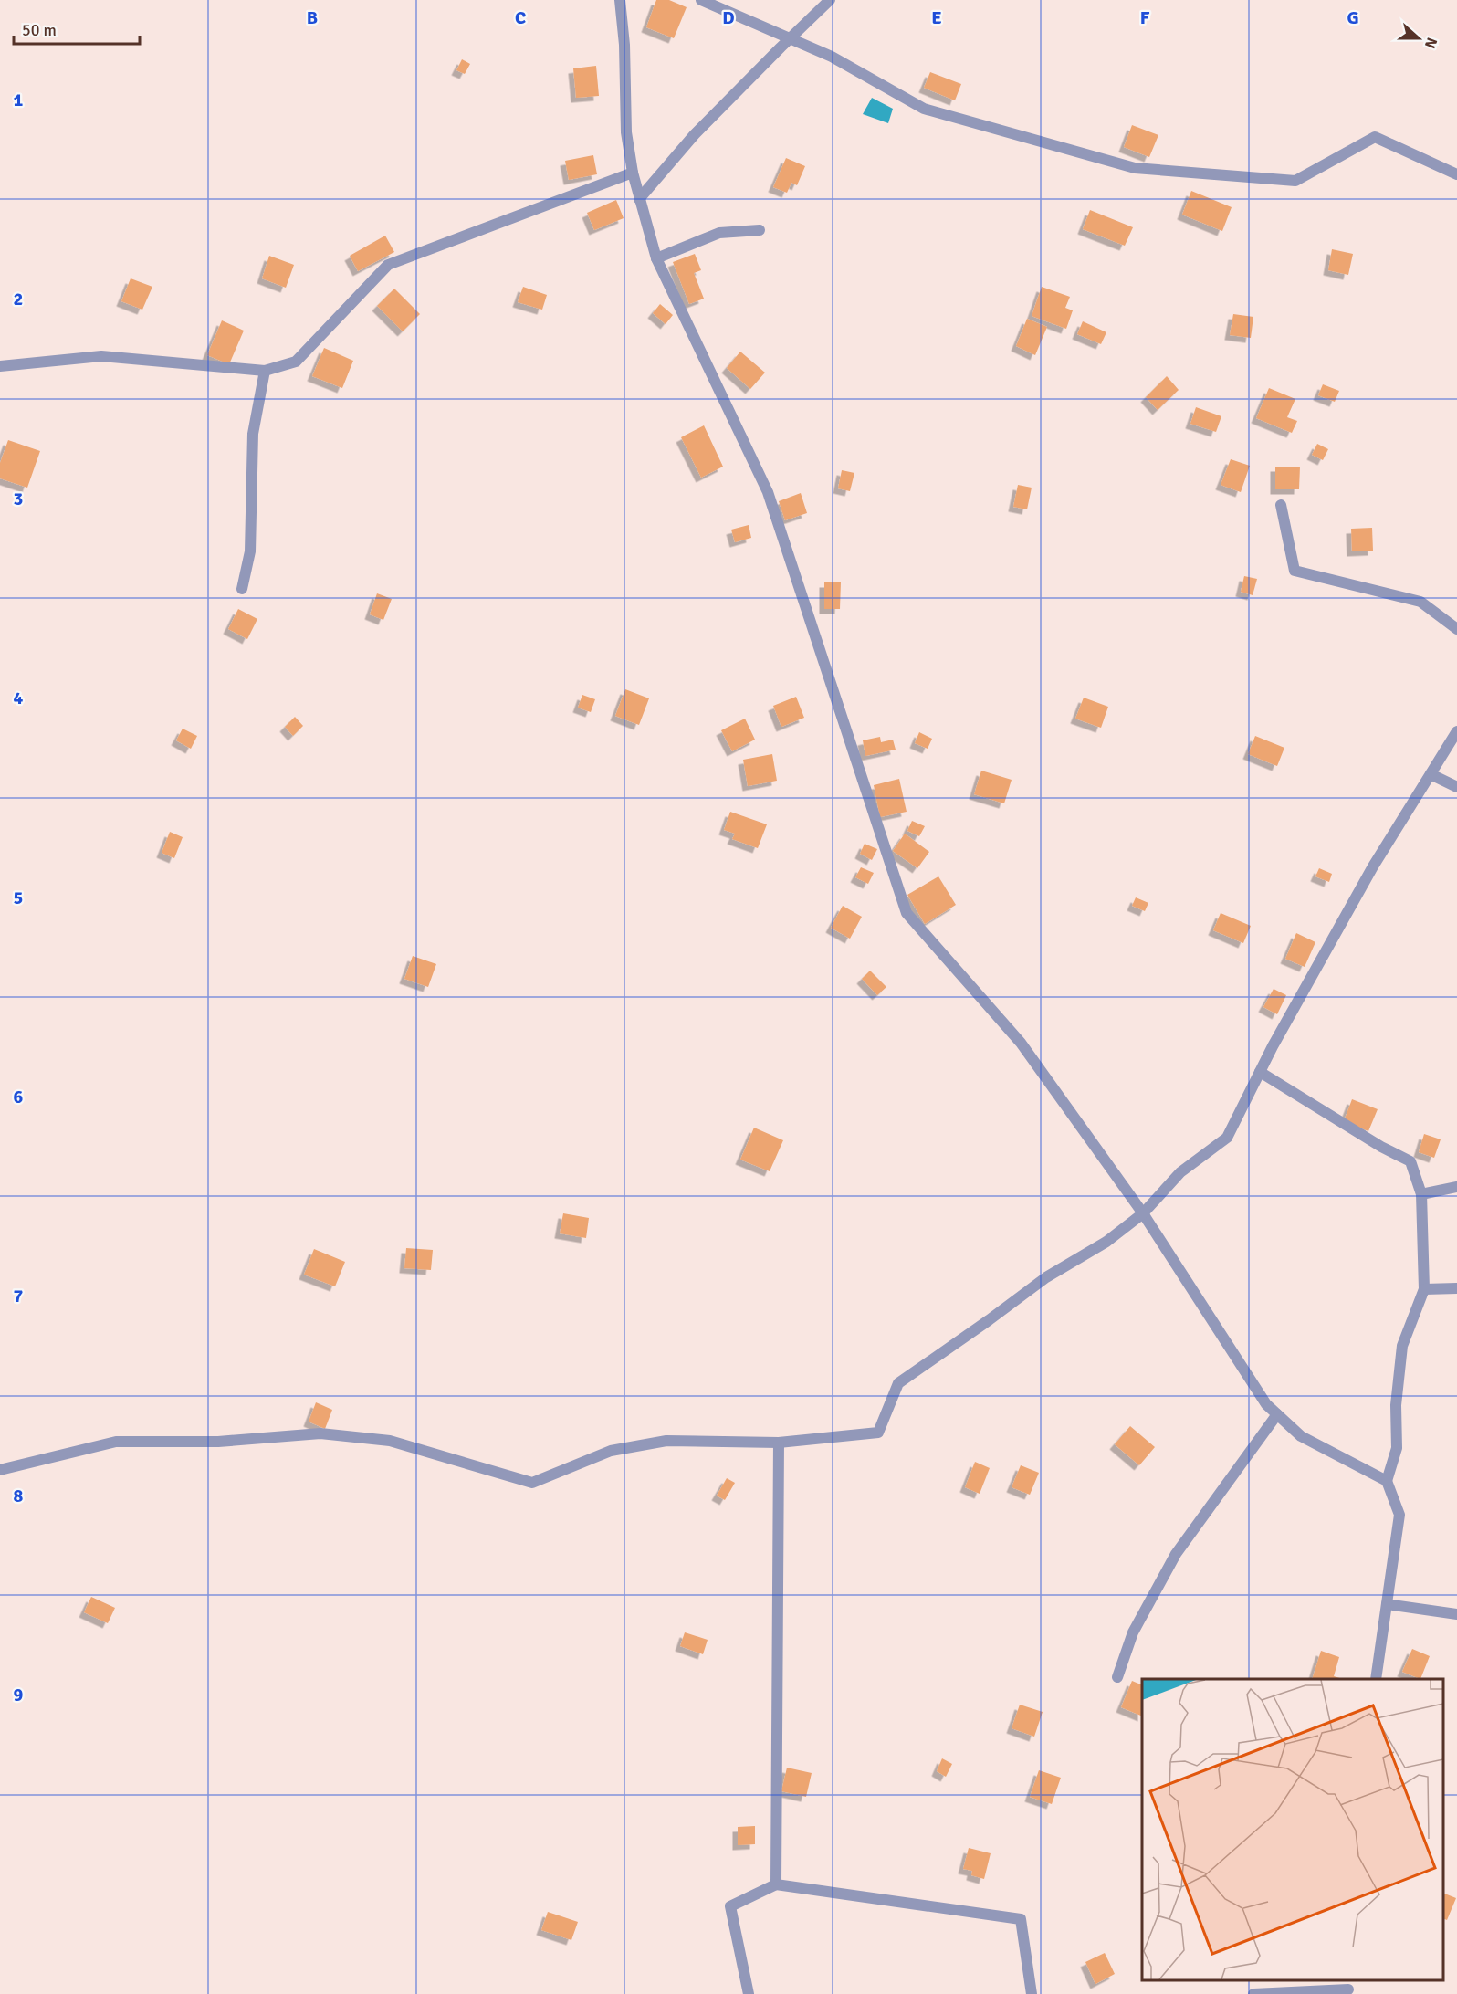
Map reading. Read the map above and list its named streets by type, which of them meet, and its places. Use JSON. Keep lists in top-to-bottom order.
{
  "scale_bar": "50 m",
  "north": "right",
  "grid": {
    "columns": [
      "B",
      "C",
      "D",
      "E",
      "F",
      "G"
    ],
    "rows": [
      "1",
      "2",
      "3",
      "4",
      "5",
      "6",
      "7",
      "8",
      "9"
    ]
  }
}
